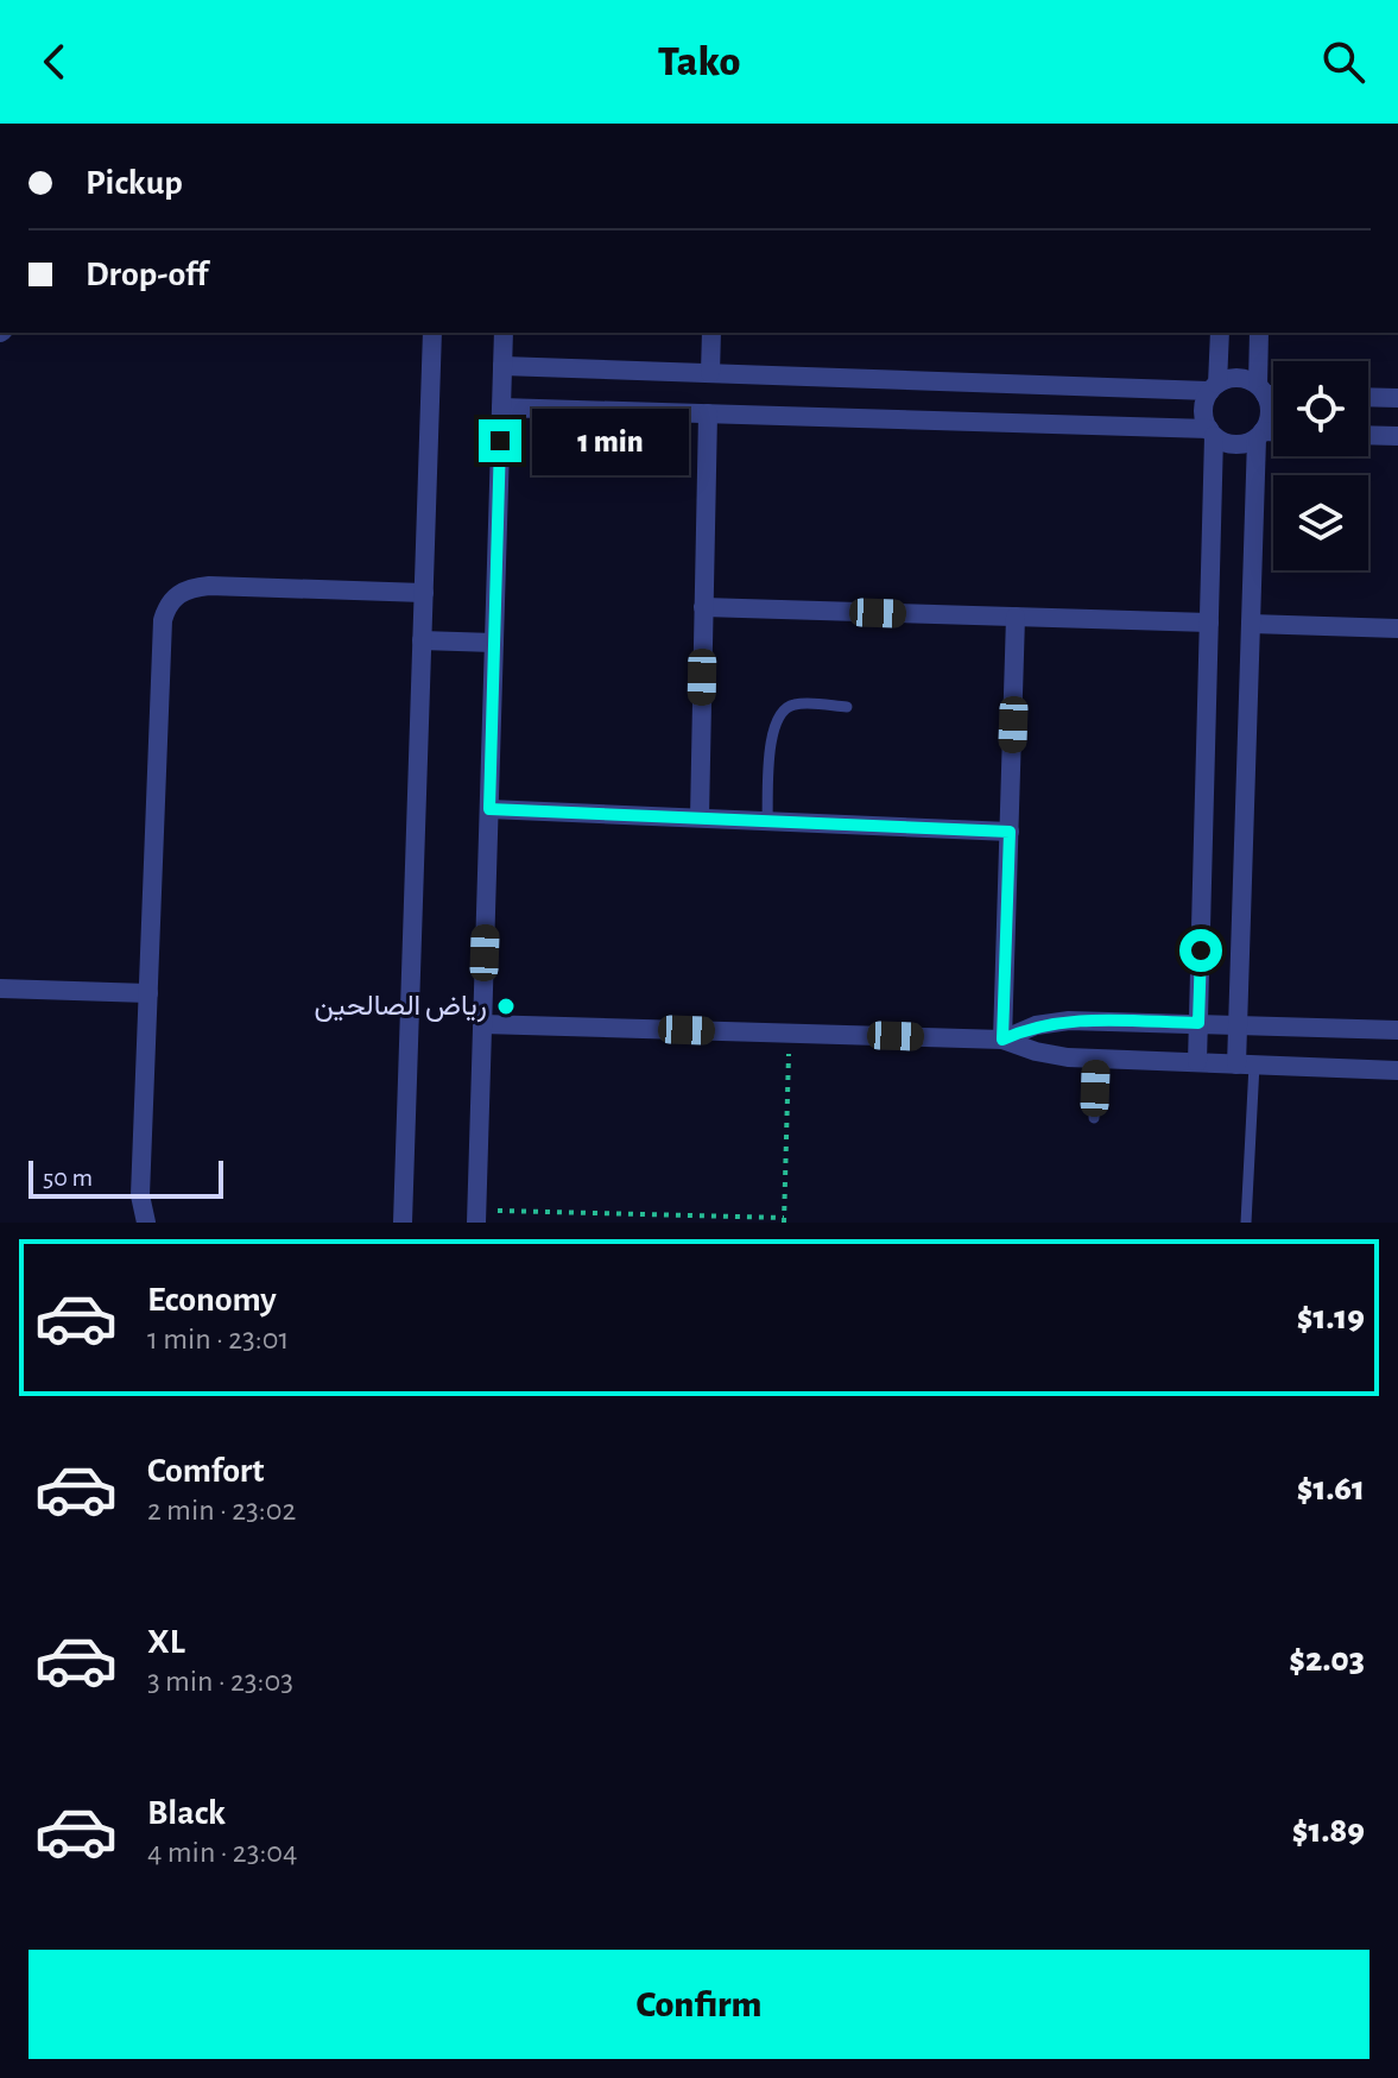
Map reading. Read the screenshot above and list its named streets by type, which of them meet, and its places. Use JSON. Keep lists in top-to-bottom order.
{
  "places": ["رياض الصالحين"],
  "scale_bar": "50 m",
  "page": {
    "header": "Tako",
    "banner": ["Pickup", "Drop-off"],
    "bubble": "1 min",
    "scale": "50 m",
    "list": [
      {
        "name": "Economy",
        "note": "1 min · 23:01",
        "value": "$1.19"
      },
      {
        "name": "Comfort",
        "note": "2 min · 23:02",
        "value": "$1.61"
      },
      {
        "name": "XL",
        "note": "3 min · 23:03",
        "value": "$2.03"
      },
      {
        "name": "Black",
        "note": "4 min · 23:04",
        "value": "$1.89"
      }
    ],
    "buttons": "Confirm"
  }
}
